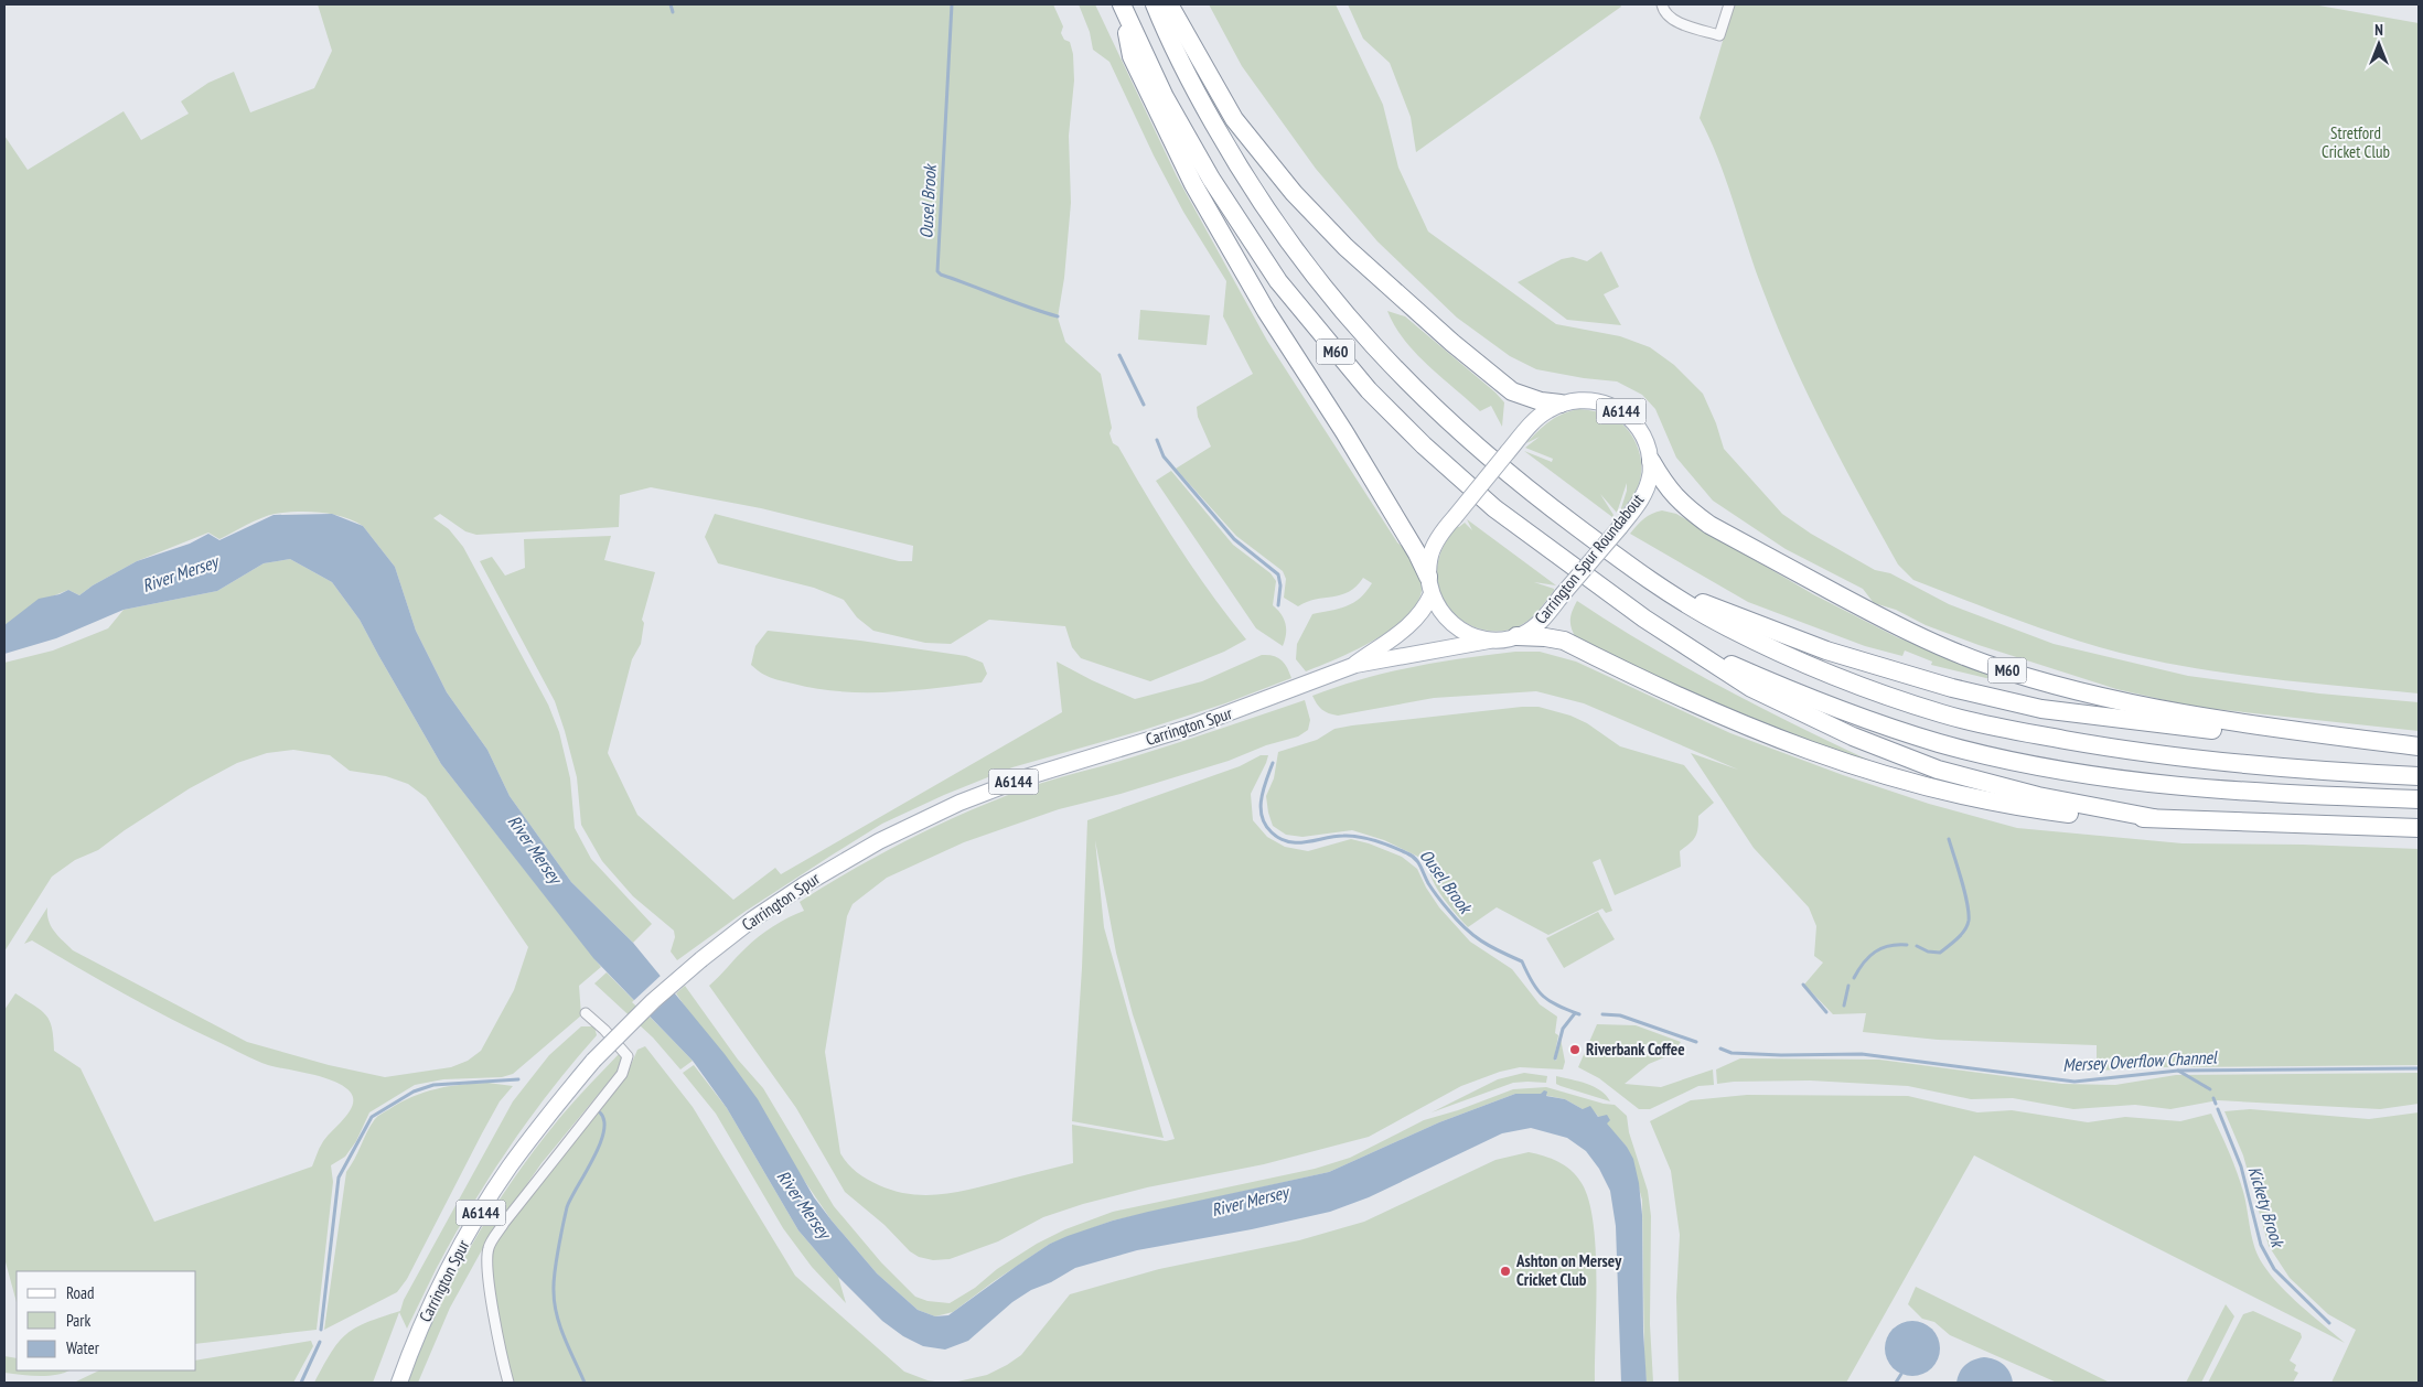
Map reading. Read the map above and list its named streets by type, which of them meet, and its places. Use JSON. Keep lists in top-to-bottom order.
{
  "streets": {
    "highway": ["M60"],
    "main road": ["A6144", "Carrington Spur Roundabout", "Carrington Spur"]
  },
  "crossings": [
    ["M60", "Carrington Spur Roundabout"],
    ["M60", "Carrington Spur"],
    ["Carrington Spur Roundabout", "Carrington Spur"]
  ],
  "water": [
    "Ousel Brook",
    "River Mersey",
    "Mersey Overflow Channel",
    "Kickety Brook"
  ],
  "parks": ["Stretford Cricket Club"],
  "places": ["Riverbank Coffee", "Ashton on Mersey Cricket Club"],
  "legend": ["Road", "Park", "Water"],
  "north": "top"
}
